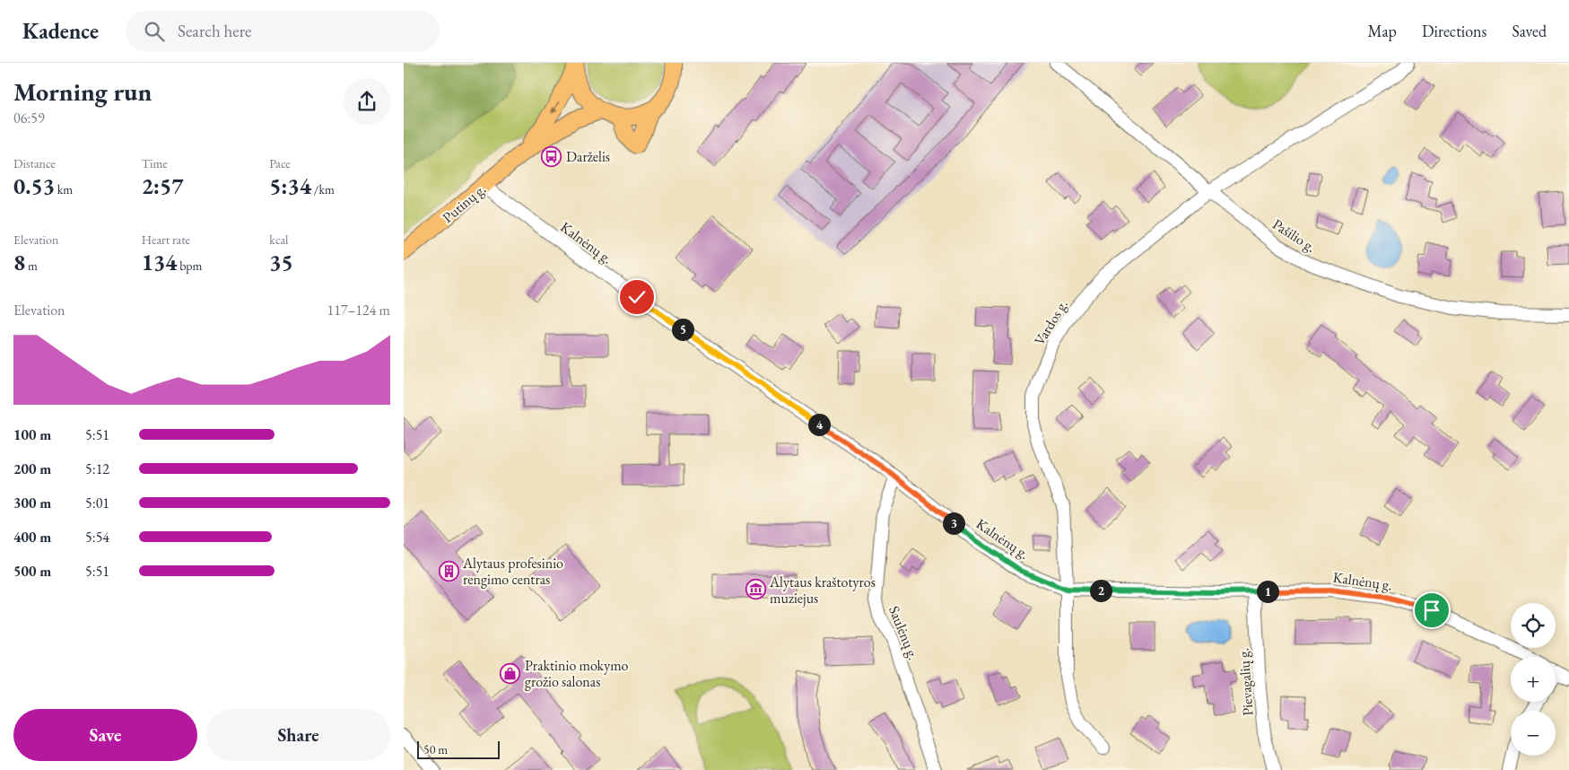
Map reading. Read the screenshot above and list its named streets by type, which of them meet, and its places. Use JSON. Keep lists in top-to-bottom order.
{
  "streets": {
    "main road": ["Putinų g."],
    "street": [
      "Pašilio g.",
      "Kalnėnų g.",
      "Vardos g.",
      "Saulėnų g.",
      "Pievagalių g."
    ]
  },
  "crossings": [
    ["Putinų g.", "Kalnėnų g."],
    ["Pašilio g.", "Vardos g."],
    ["Kalnėnų g.", "Vardos g."],
    ["Kalnėnų g.", "Saulėnų g."],
    ["Kalnėnų g.", "Pievagalių g."]
  ],
  "places": {
    "bus stop": ["Darželis"],
    "building": ["Alytaus profesinio rengimo centras"],
    "museum": ["Alytaus kraštotyros muziejus"],
    "shop": ["Praktinio mokymo grožio salonas"]
  },
  "scale_bar": "50 m",
  "page": {
    "header": "Kadence",
    "search": "Search here",
    "nav": ["Map", "Directions", "Saved"],
    "heading": ["Morning run", "06:59"],
    "stats": [
      ["Distance", "0.53 km"],
      ["Time", "2:57"],
      ["Pace", "5:34 /km"],
      ["Elevation", "8 m"],
      ["Heart rate", "134 bpm"],
      ["kcal", "35"]
    ],
    "chart": ["Elevation", "117–124 m"],
    "pins": [
      "5",
      "4",
      "3",
      "2",
      "1"
    ],
    "list": [
      {
        "name": "100 m",
        "note": "5:51"
      },
      {
        "name": "200 m",
        "note": "5:12"
      },
      {
        "name": "300 m",
        "note": "5:01"
      },
      {
        "name": "400 m",
        "note": "5:54"
      },
      {
        "name": "500 m",
        "note": "5:51"
      }
    ],
    "map_buttons": ["+", "−"],
    "buttons": ["Save", "Share"],
    "scale": "50 m"
  }
}
